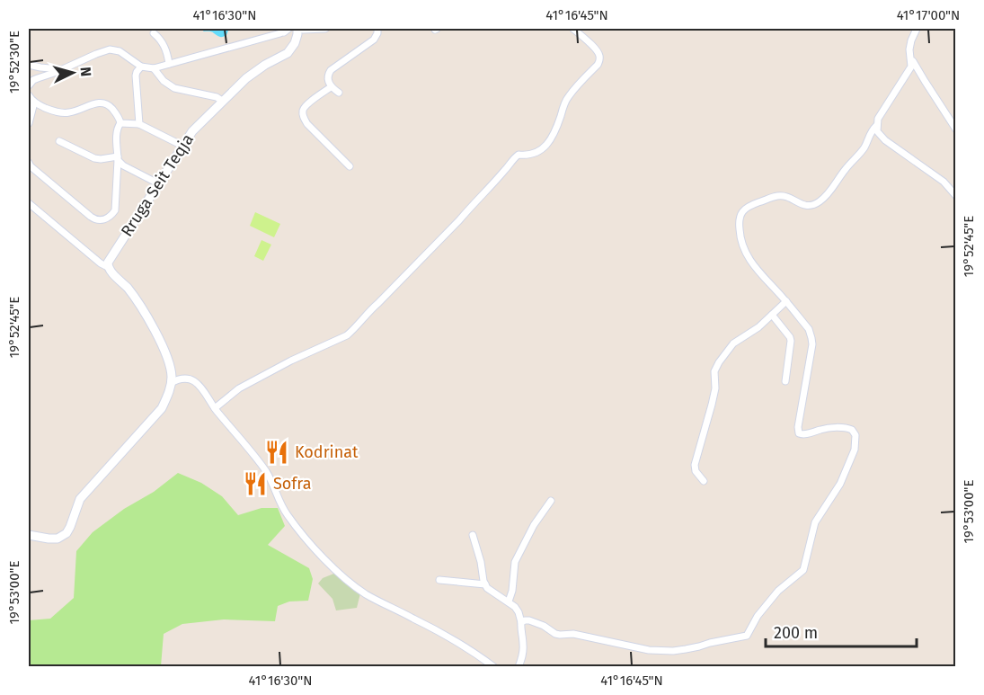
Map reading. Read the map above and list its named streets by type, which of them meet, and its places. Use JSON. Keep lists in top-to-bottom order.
{
  "streets": {
    "main road": ["Rruga Seit Teqja"]
  },
  "places": {
    "restaurant": ["Kodrinat", "Sofra"]
  },
  "scale_bar": "200 m",
  "north": "right",
  "coordinates": [
    "41°16'30\"N",
    "41°16'45\"N",
    "41°17'00\"N",
    "19°52'30\"E",
    "19°52'45\"E",
    "19°53'00\"E"
  ]
}
